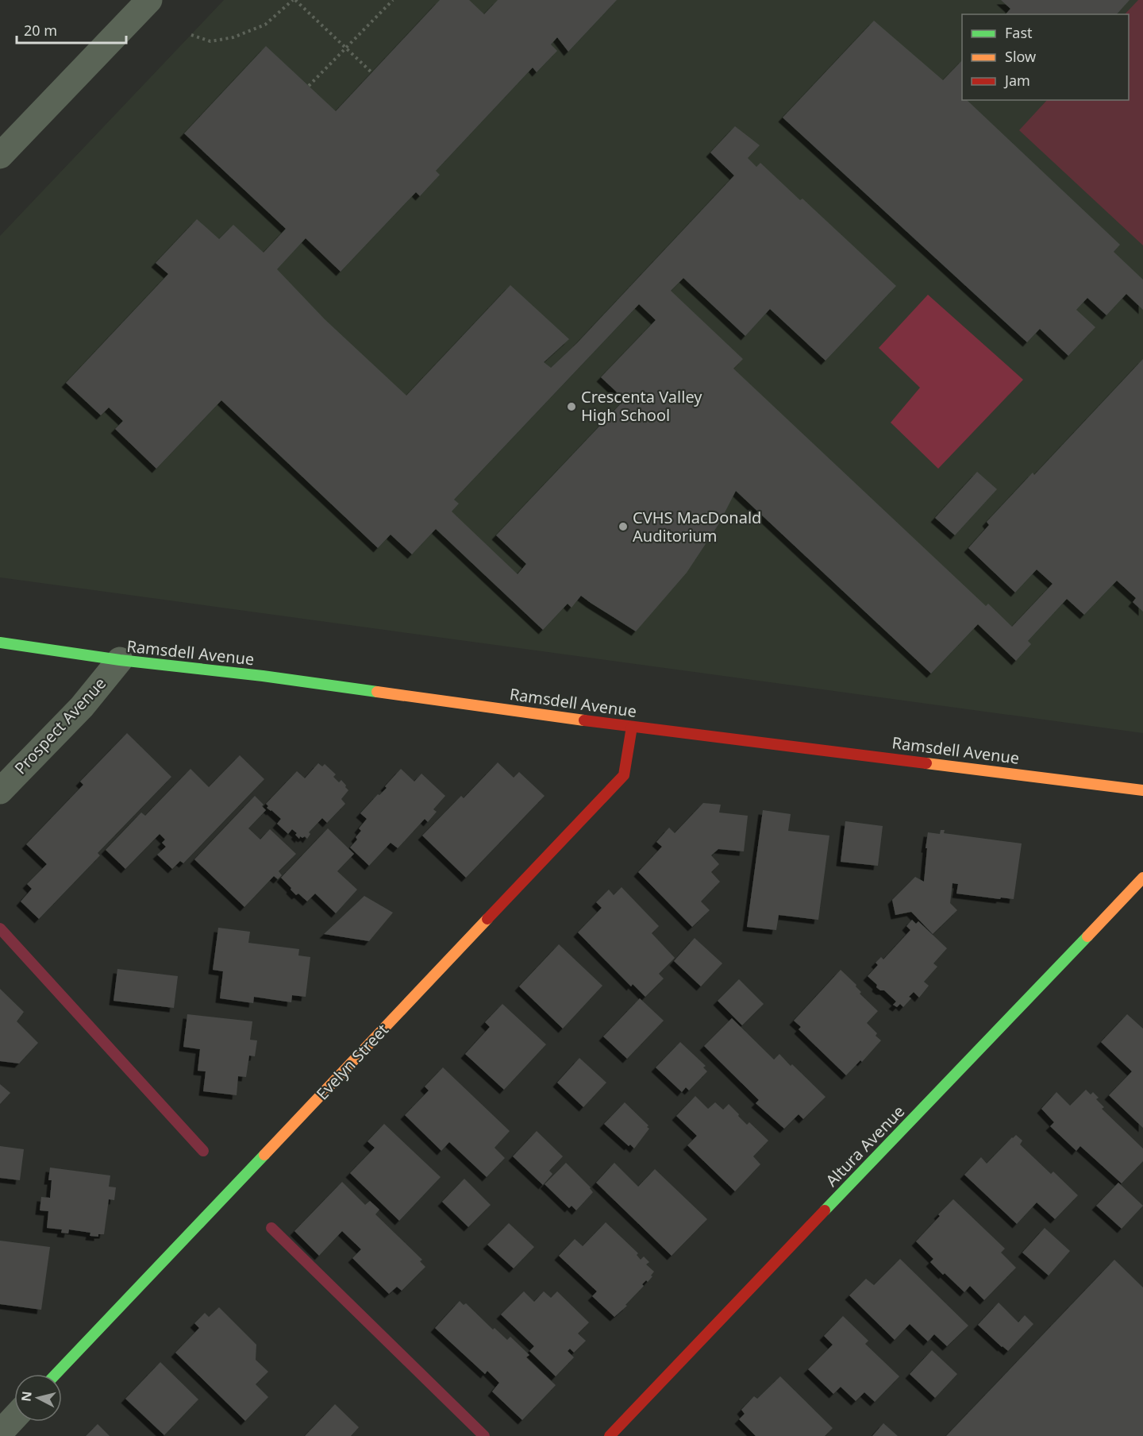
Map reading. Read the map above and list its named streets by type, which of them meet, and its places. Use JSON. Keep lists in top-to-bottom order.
{
  "streets": {
    "street": [
      "Ramsdell Avenue",
      "Prospect Avenue",
      "Evelyn Street",
      "Altura Avenue"
    ]
  },
  "crossings": [
    ["Ramsdell Avenue", "Prospect Avenue"],
    ["Ramsdell Avenue", "Evelyn Street"]
  ],
  "places": ["Crescenta Valley High School", "CVHS MacDonald Auditorium"],
  "legend": ["Fast", "Slow", "Jam"],
  "scale_bar": "20 m",
  "north": "left"
}
